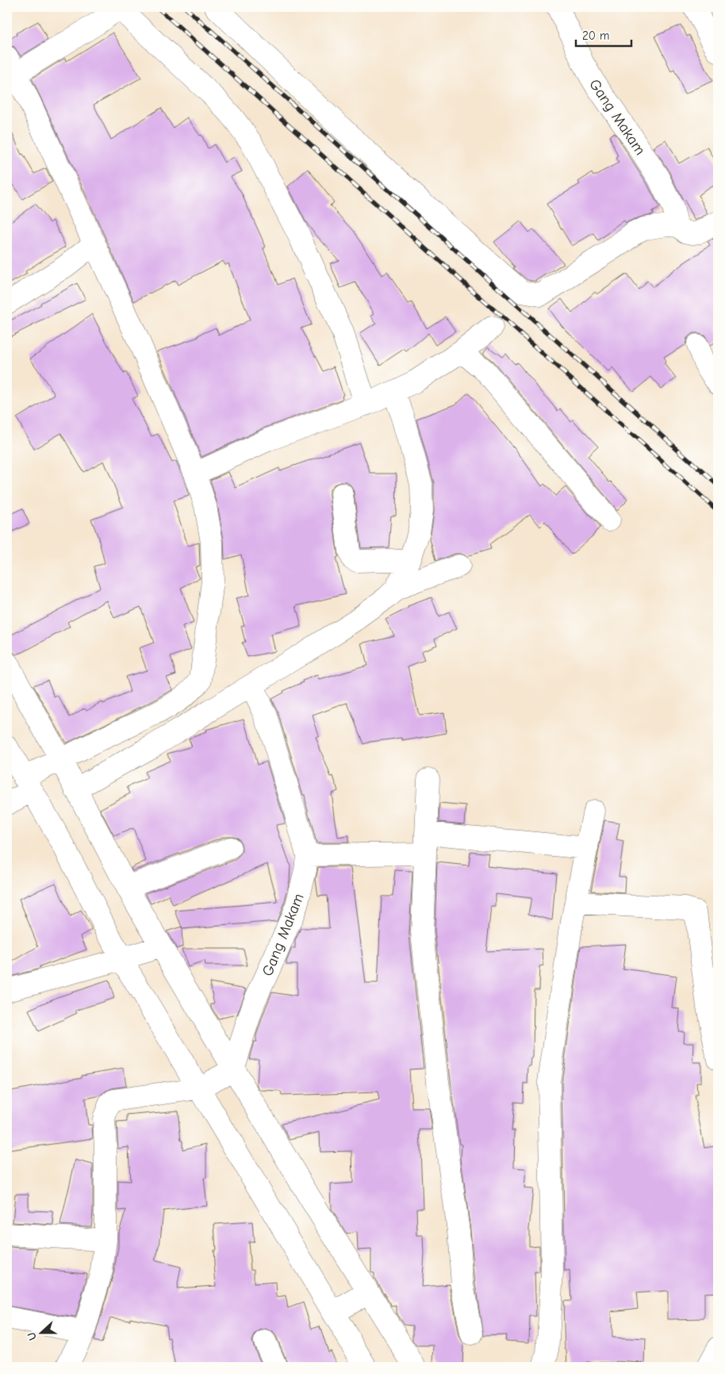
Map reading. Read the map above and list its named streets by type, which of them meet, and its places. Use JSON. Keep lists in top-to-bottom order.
{
  "streets": {
    "street": ["Gang Makam"]
  },
  "scale_bar": "20 m",
  "north": "left"
}
